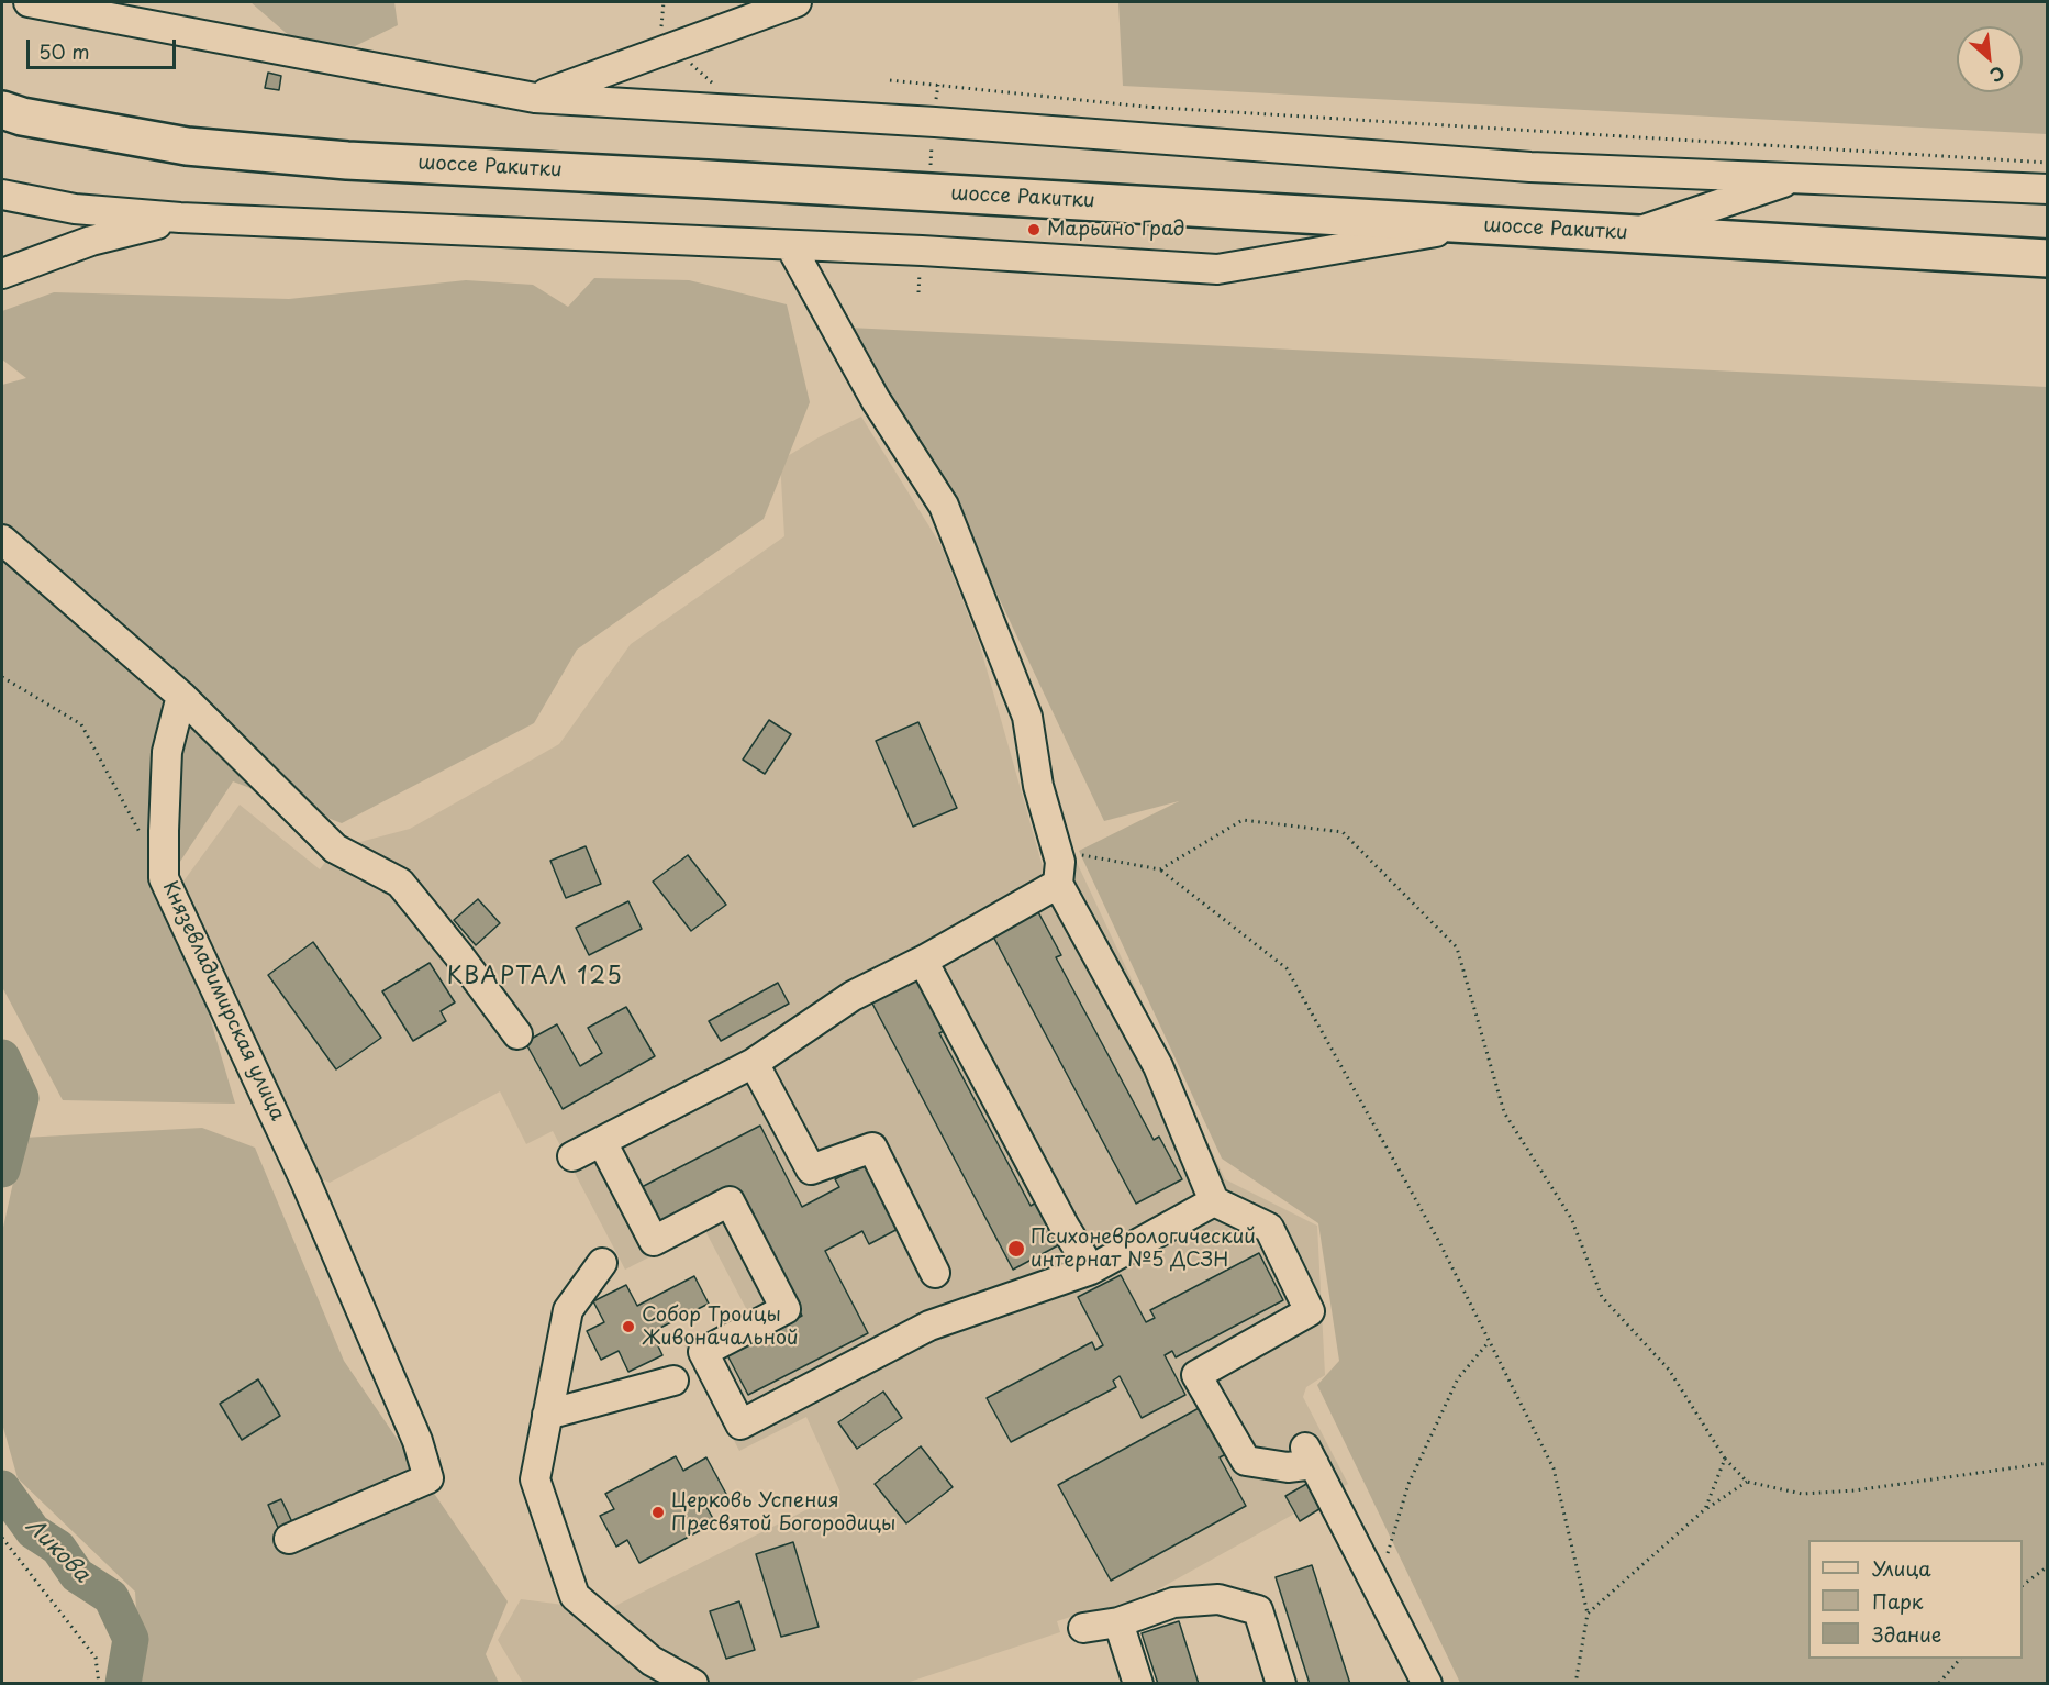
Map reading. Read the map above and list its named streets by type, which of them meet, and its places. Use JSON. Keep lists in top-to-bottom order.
{
  "streets": {
    "main road": ["шоссе Ракитки"],
    "street": ["Князевладимирская улица"]
  },
  "districts": ["КВАРТАЛ 125"],
  "water": ["Ликова"],
  "places": [
    "Марьино Град",
    "Психоневрологический интернат №5 ДСЗН",
    "Собор Троицы Живоначальной",
    "Церковь Успения Пресвятой Богородицы"
  ],
  "legend": ["Улица", "Парк", "Здание"],
  "scale_bar": "50 m",
  "north": "bottom right"
}
